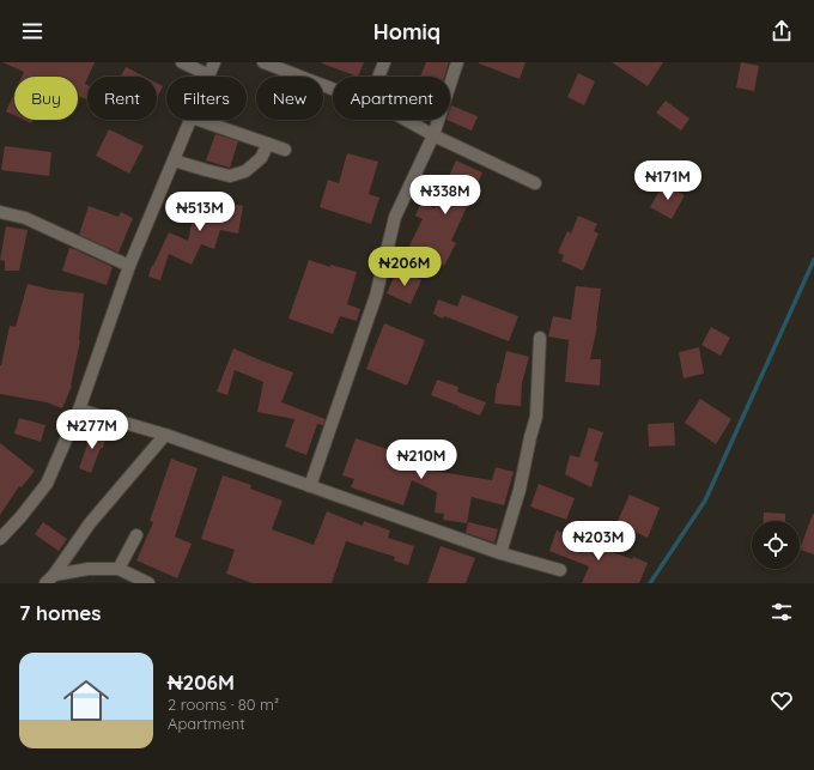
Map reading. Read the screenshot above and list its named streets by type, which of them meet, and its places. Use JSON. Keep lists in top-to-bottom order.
{
  "page": {
    "header": "Homiq",
    "chip": [
      "Buy",
      "Rent",
      "Filters",
      "New",
      "Apartment"
    ],
    "price": [
      "₦171M",
      "₦338M",
      "₦513M",
      "₦206M",
      "₦277M",
      "₦210M",
      "₦203M"
    ],
    "heading": "7 homes",
    "list": [
      {
        "name": "₦206M",
        "note": "2 rooms · 80 m² · Apartment"
      }
    ]
  }
}
